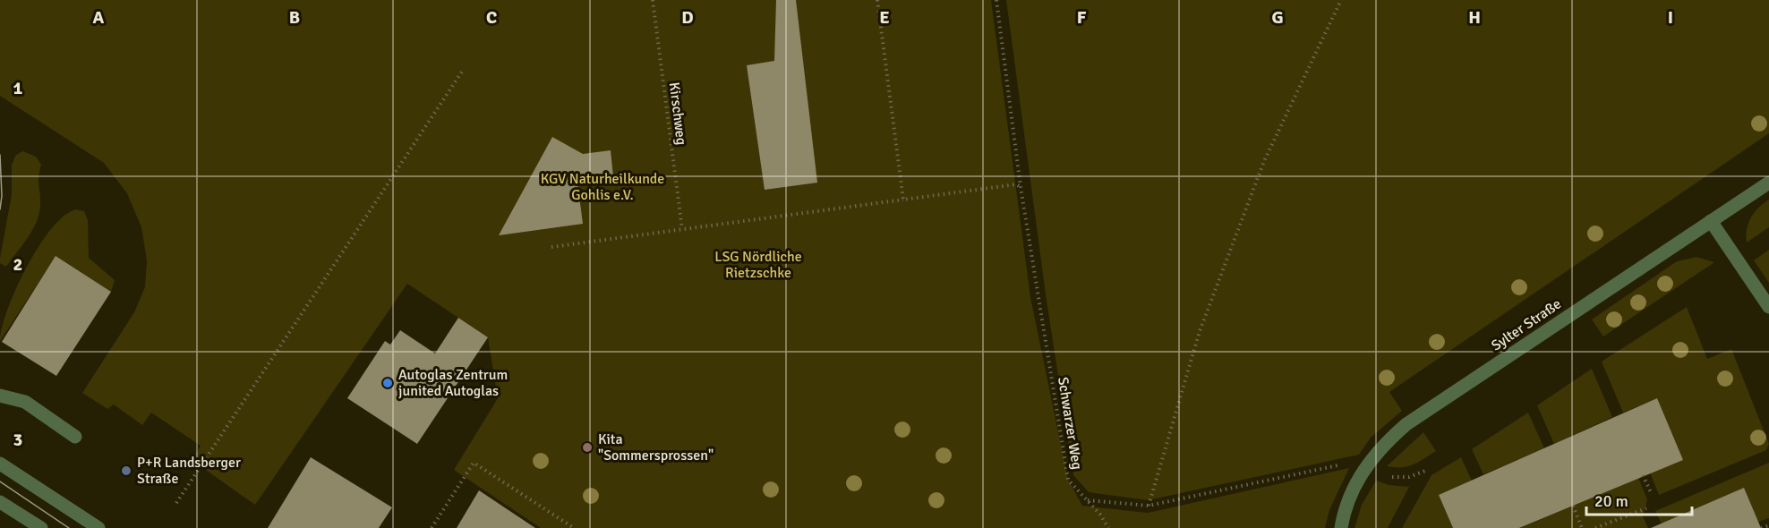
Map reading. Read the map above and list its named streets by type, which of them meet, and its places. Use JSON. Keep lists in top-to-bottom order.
{
  "streets": {
    "street": ["Sylter Straße"],
    "path": ["Kirschweg", "Schwarzer Weg"]
  },
  "parks": ["KGV Naturheilkunde Gohlis e.V.", "LSG Nördliche Rietzschke"],
  "places": ["Autoglas Zentrum junited Autoglas", "Kita \"Sommersprossen\"", "P+R Landsberger Straße"],
  "scale_bar": "20 m",
  "grid": {
    "columns": [
      "A",
      "B",
      "C",
      "D",
      "E",
      "F",
      "G",
      "H",
      "I"
    ],
    "rows": ["1", "2", "3"]
  }
}
